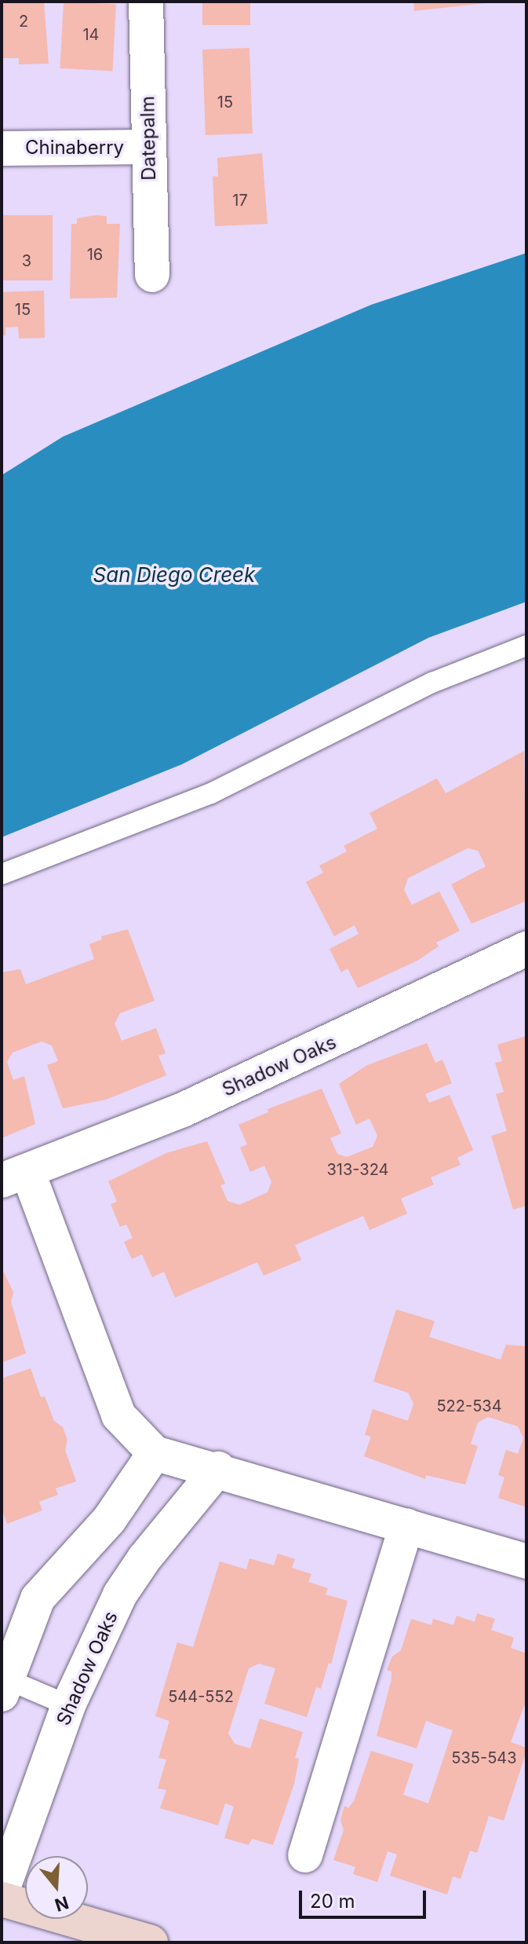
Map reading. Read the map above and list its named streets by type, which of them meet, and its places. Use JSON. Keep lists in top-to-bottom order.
{
  "streets": {
    "street": ["Datepalm", "Chinaberry", "Shadow Oaks"]
  },
  "crossings": [
    ["Datepalm", "Chinaberry"]
  ],
  "water": ["San Diego Creek"],
  "house_numbers": [
    "2",
    "14",
    "15",
    "17",
    "16",
    "3",
    "15",
    "313-324",
    "522-534",
    "544-552",
    "535-543"
  ],
  "scale_bar": "20 m",
  "north": "bottom"
}
